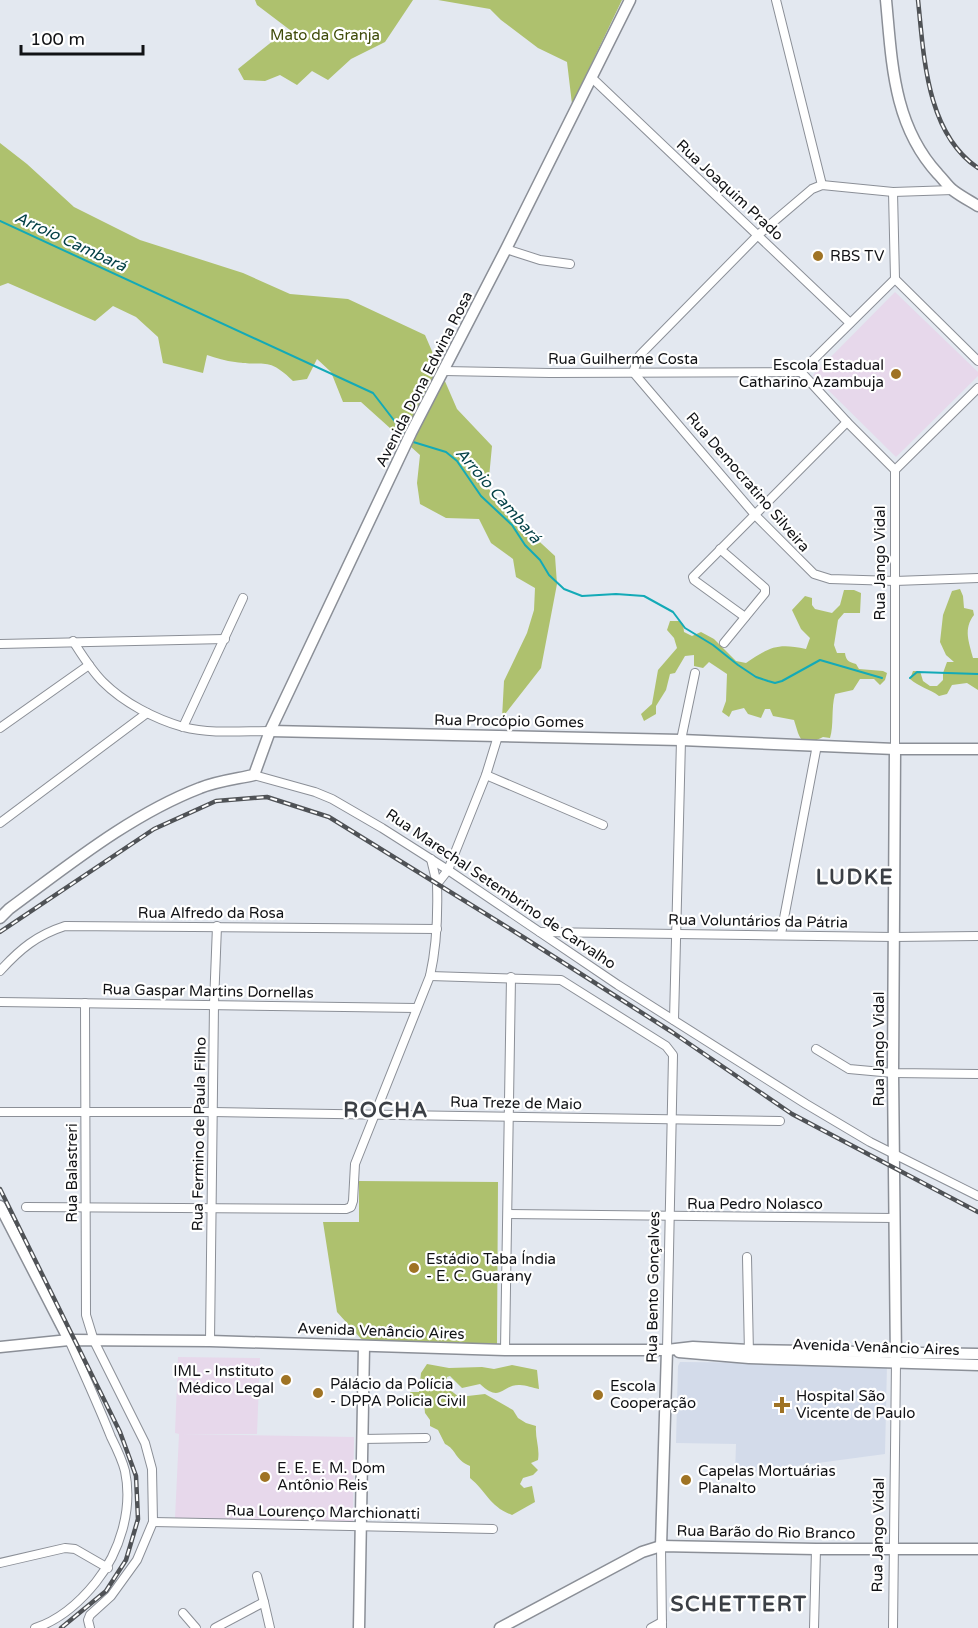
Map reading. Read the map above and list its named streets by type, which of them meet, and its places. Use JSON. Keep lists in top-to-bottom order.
{
  "streets": {
    "street": [
      "Rua Joaquim Prado",
      "Rua Guilherme Costa",
      "Avenida Dona Edwina Rosa",
      "Rua Democratino Silveira",
      "Rua Jango Vidal",
      "Rua Procópio Gomes",
      "Rua Marechal Setembrino de Carvalho",
      "Rua Alfredo da Rosa",
      "Rua Voluntários da Pátria",
      "Rua Gaspar Martins Dornellas",
      "Rua Treze de Maio",
      "Rua Fermino de Paula Filho",
      "Rua Balastreri",
      "Rua Pedro Nolasco",
      "Rua Bento Gonçalves",
      "Avenida Venâncio Aires",
      "Rua Lourenço Marchionatti",
      "Rua Barão do Rio Branco"
    ]
  },
  "crossings": [
    ["Rua Joaquim Prado", "Avenida Dona Edwina Rosa"],
    ["Rua Guilherme Costa", "Avenida Dona Edwina Rosa"],
    ["Rua Guilherme Costa", "Rua Democratino Silveira"],
    ["Avenida Dona Edwina Rosa", "Rua Procópio Gomes"],
    ["Avenida Dona Edwina Rosa", "Rua Marechal Setembrino de Carvalho"],
    ["Rua Democratino Silveira", "Rua Jango Vidal"],
    ["Rua Jango Vidal", "Rua Procópio Gomes"],
    ["Rua Jango Vidal", "Rua Marechal Setembrino de Carvalho"],
    ["Rua Jango Vidal", "Rua Voluntários da Pátria"],
    ["Rua Jango Vidal", "Rua Pedro Nolasco"],
    ["Rua Jango Vidal", "Avenida Venâncio Aires"],
    ["Rua Jango Vidal", "Rua Barão do Rio Branco"],
    ["Rua Marechal Setembrino de Carvalho", "Rua Voluntários da Pátria"],
    ["Rua Alfredo da Rosa", "Rua Fermino de Paula Filho"],
    ["Rua Gaspar Martins Dornellas", "Rua Fermino de Paula Filho"],
    ["Rua Gaspar Martins Dornellas", "Rua Balastreri"],
    ["Rua Treze de Maio", "Rua Fermino de Paula Filho"],
    ["Rua Treze de Maio", "Rua Balastreri"],
    ["Rua Treze de Maio", "Rua Bento Gonçalves"],
    ["Rua Fermino de Paula Filho", "Avenida Venâncio Aires"],
    ["Rua Balastreri", "Avenida Venâncio Aires"],
    ["Rua Pedro Nolasco", "Rua Bento Gonçalves"],
    ["Rua Bento Gonçalves", "Avenida Venâncio Aires"],
    ["Rua Bento Gonçalves", "Rua Barão do Rio Branco"]
  ],
  "districts": ["LUDKE", "ROCHA", "SCHETTERT"],
  "water": ["Arroio Cambará"],
  "parks": ["Mato da Granja"],
  "places": {
    "other": [
      "RBS TV",
      "Escola Estadual Catharino Azambuja",
      "Estádio Taba Índia - E. C. Guarany",
      "IML - Instituto Médico Legal",
      "Pálácio da Polícia - DPPA Policia Civil",
      "Escola Cooperação",
      "E. E. E. M. Dom Antônio Reis",
      "Capelas Mortuárias Planalto"
    ],
    "health": ["Hospital São Vicente de Paulo"]
  },
  "scale_bar": "100 m"
}
